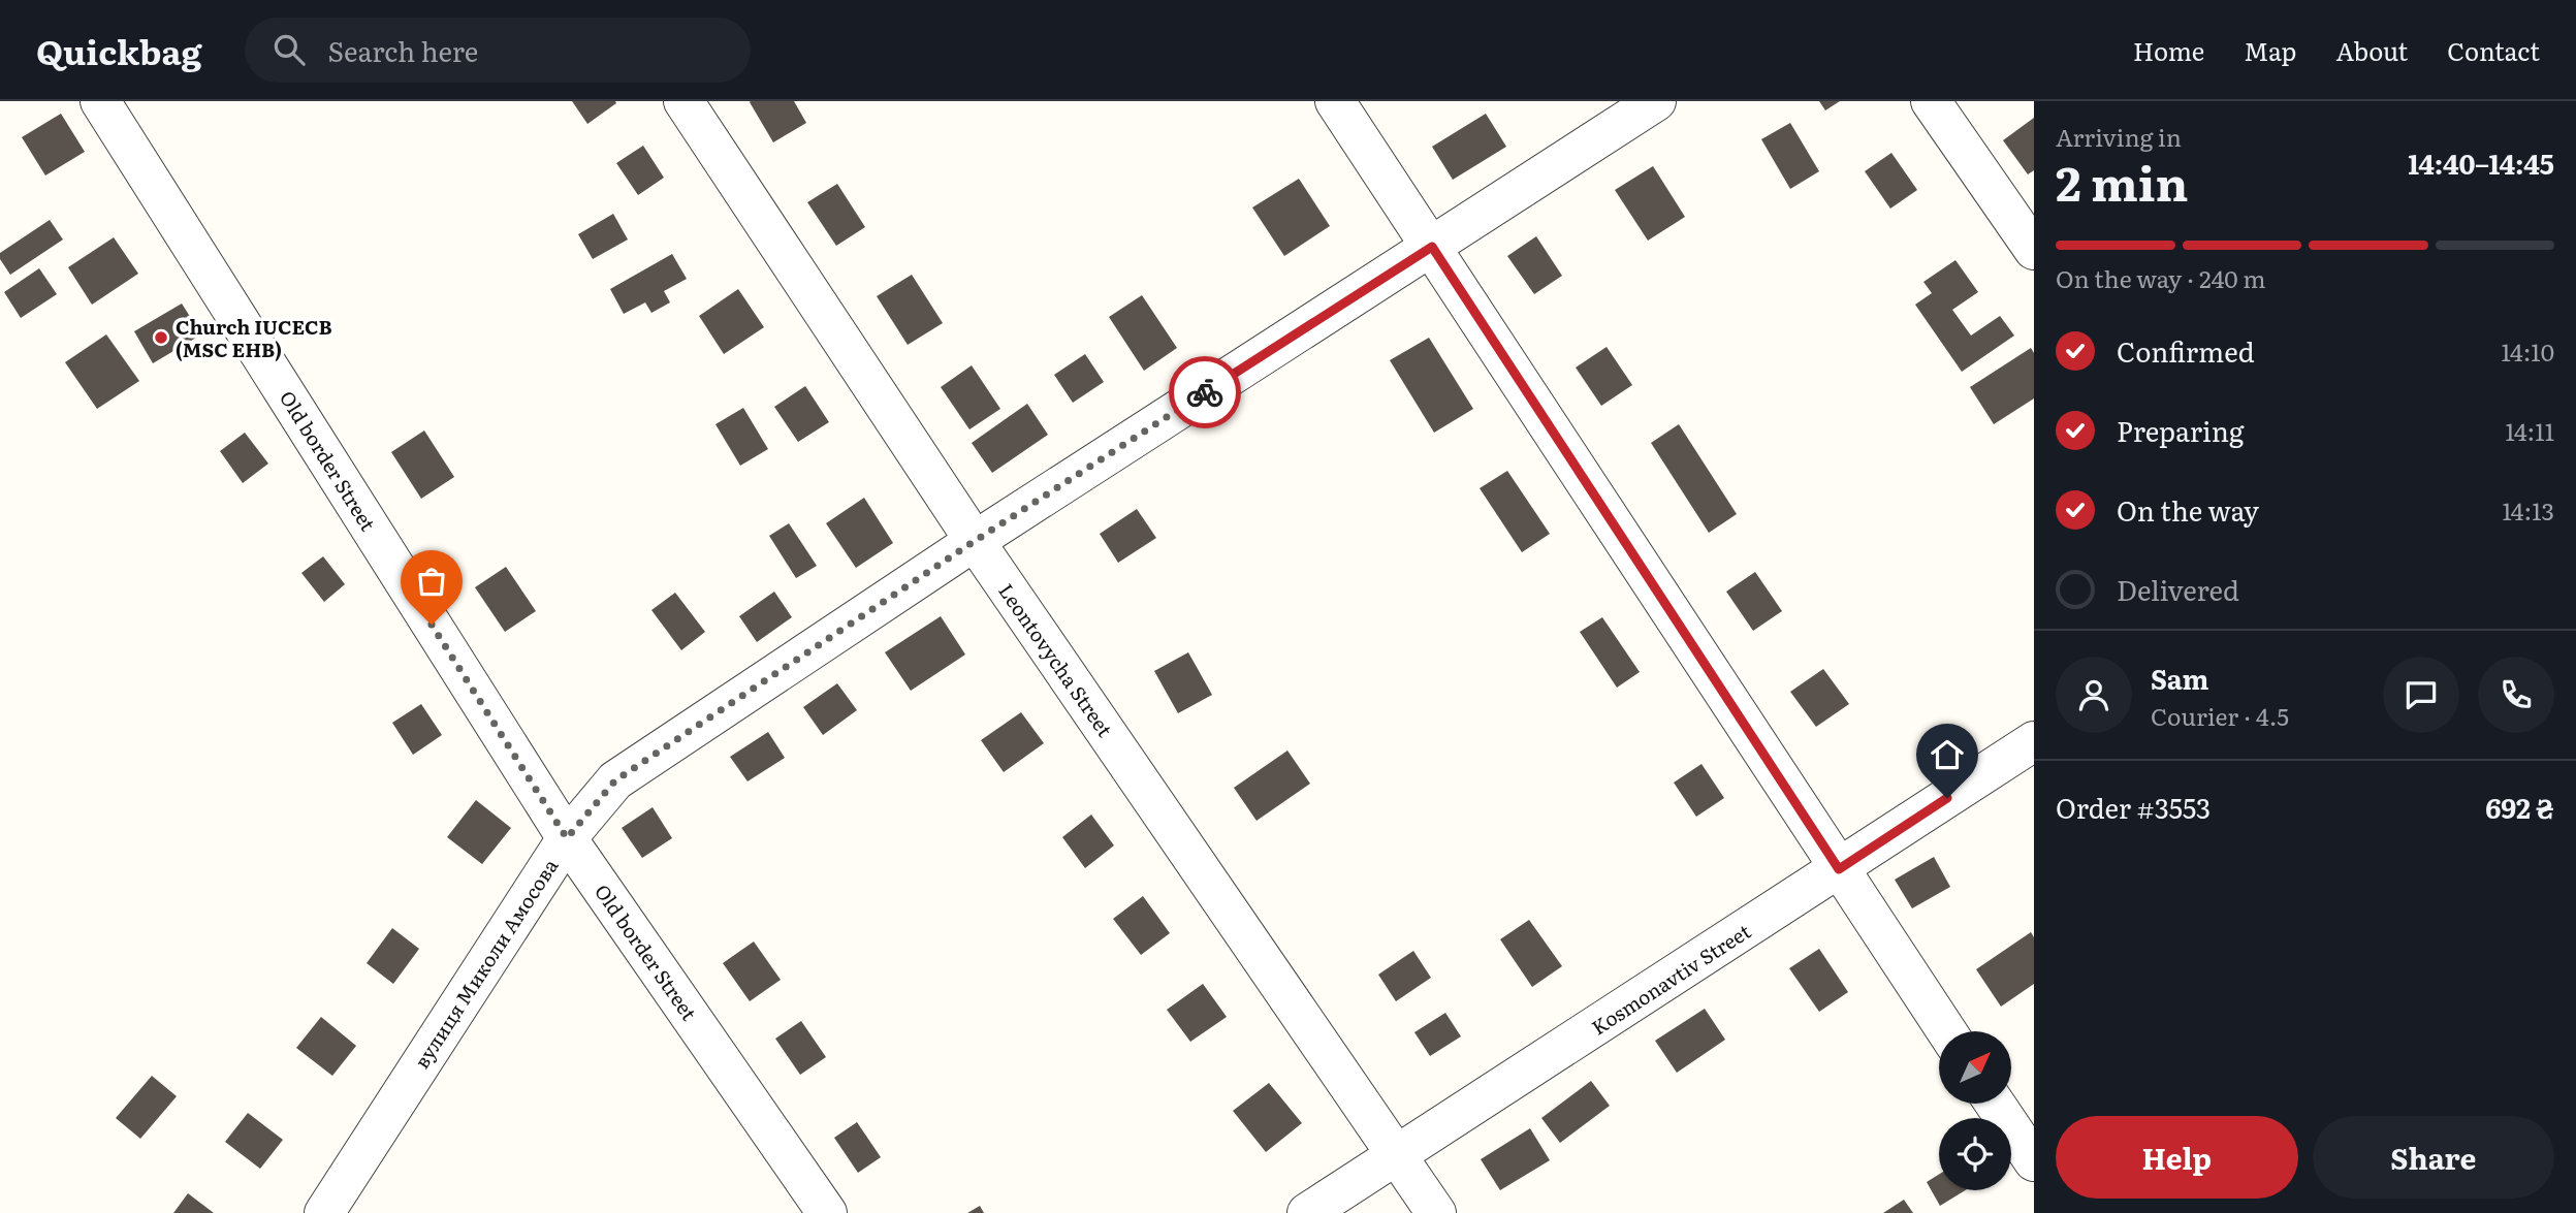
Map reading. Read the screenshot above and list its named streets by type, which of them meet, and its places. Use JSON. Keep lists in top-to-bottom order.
{
  "streets": {
    "street": [
      "Old border Street",
      "Leontovycha Street",
      "вулиця Миколи Амосова",
      "Kosmonavtiv Street"
    ]
  },
  "crossings": [
    ["Old border Street", "вулиця Миколи Амосова"],
    ["Leontovycha Street", "вулиця Миколи Амосова"],
    ["Leontovycha Street", "Kosmonavtiv Street"]
  ],
  "places": ["Church IUCECB (MSC EHB)"],
  "north": "top right",
  "page": {
    "header": "Quickbag",
    "search": "Search here",
    "nav": [
      "Home",
      "Map",
      "About",
      "Contact"
    ],
    "heading": ["2 min", "Arriving in", "14:40–14:45"],
    "panel": [
      "Sam",
      "Courier · 4.5",
      "Order #3553",
      "692 ₴"
    ],
    "bar": "On the way · 240 m",
    "list": [
      ["Confirmed", "14:10"],
      ["Preparing", "14:11"],
      ["On the way", "14:13"],
      "Delivered"
    ],
    "buttons": ["Help", "Share"]
  }
}
